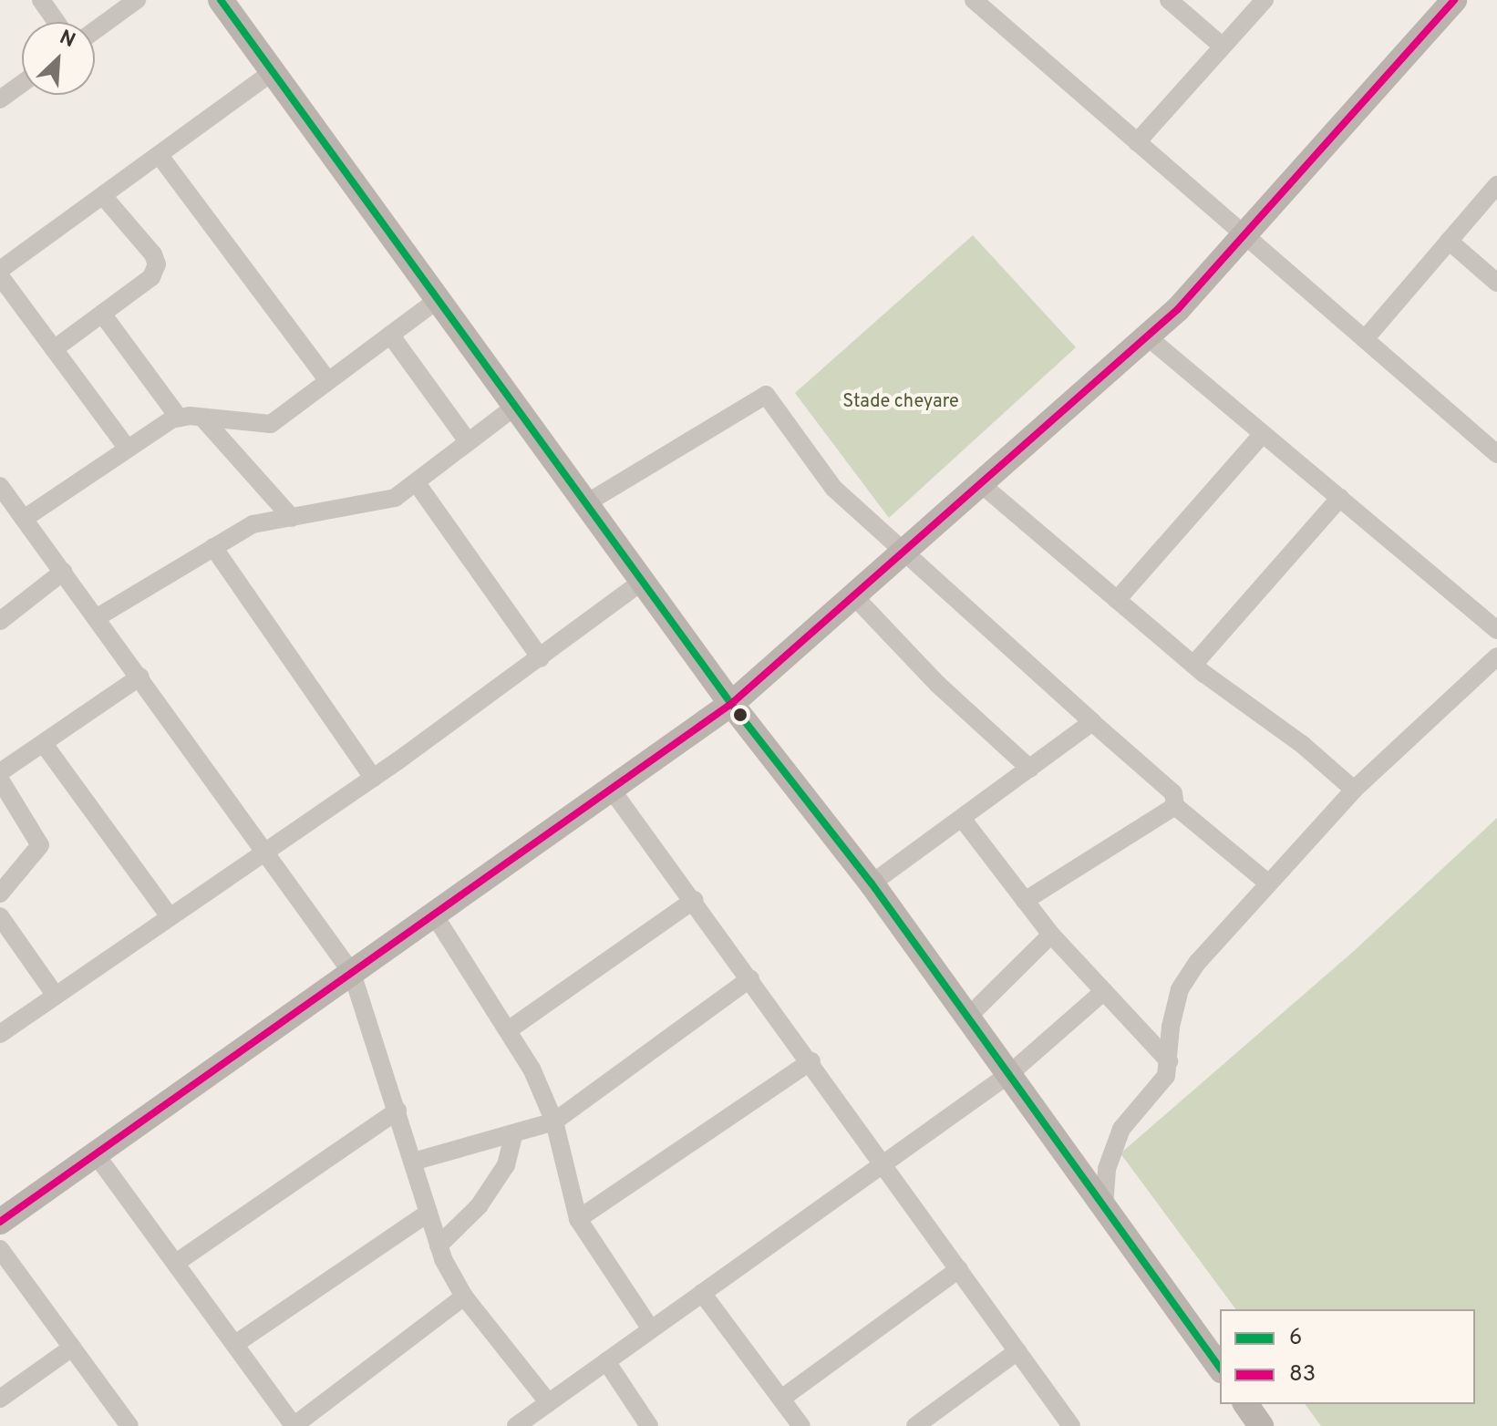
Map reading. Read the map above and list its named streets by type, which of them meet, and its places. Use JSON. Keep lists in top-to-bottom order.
{
  "parks": ["Stade cheyare"],
  "lines": ["transit line 6", "transit line 83"],
  "legend": ["6", "83"],
  "north": "top right"
}
